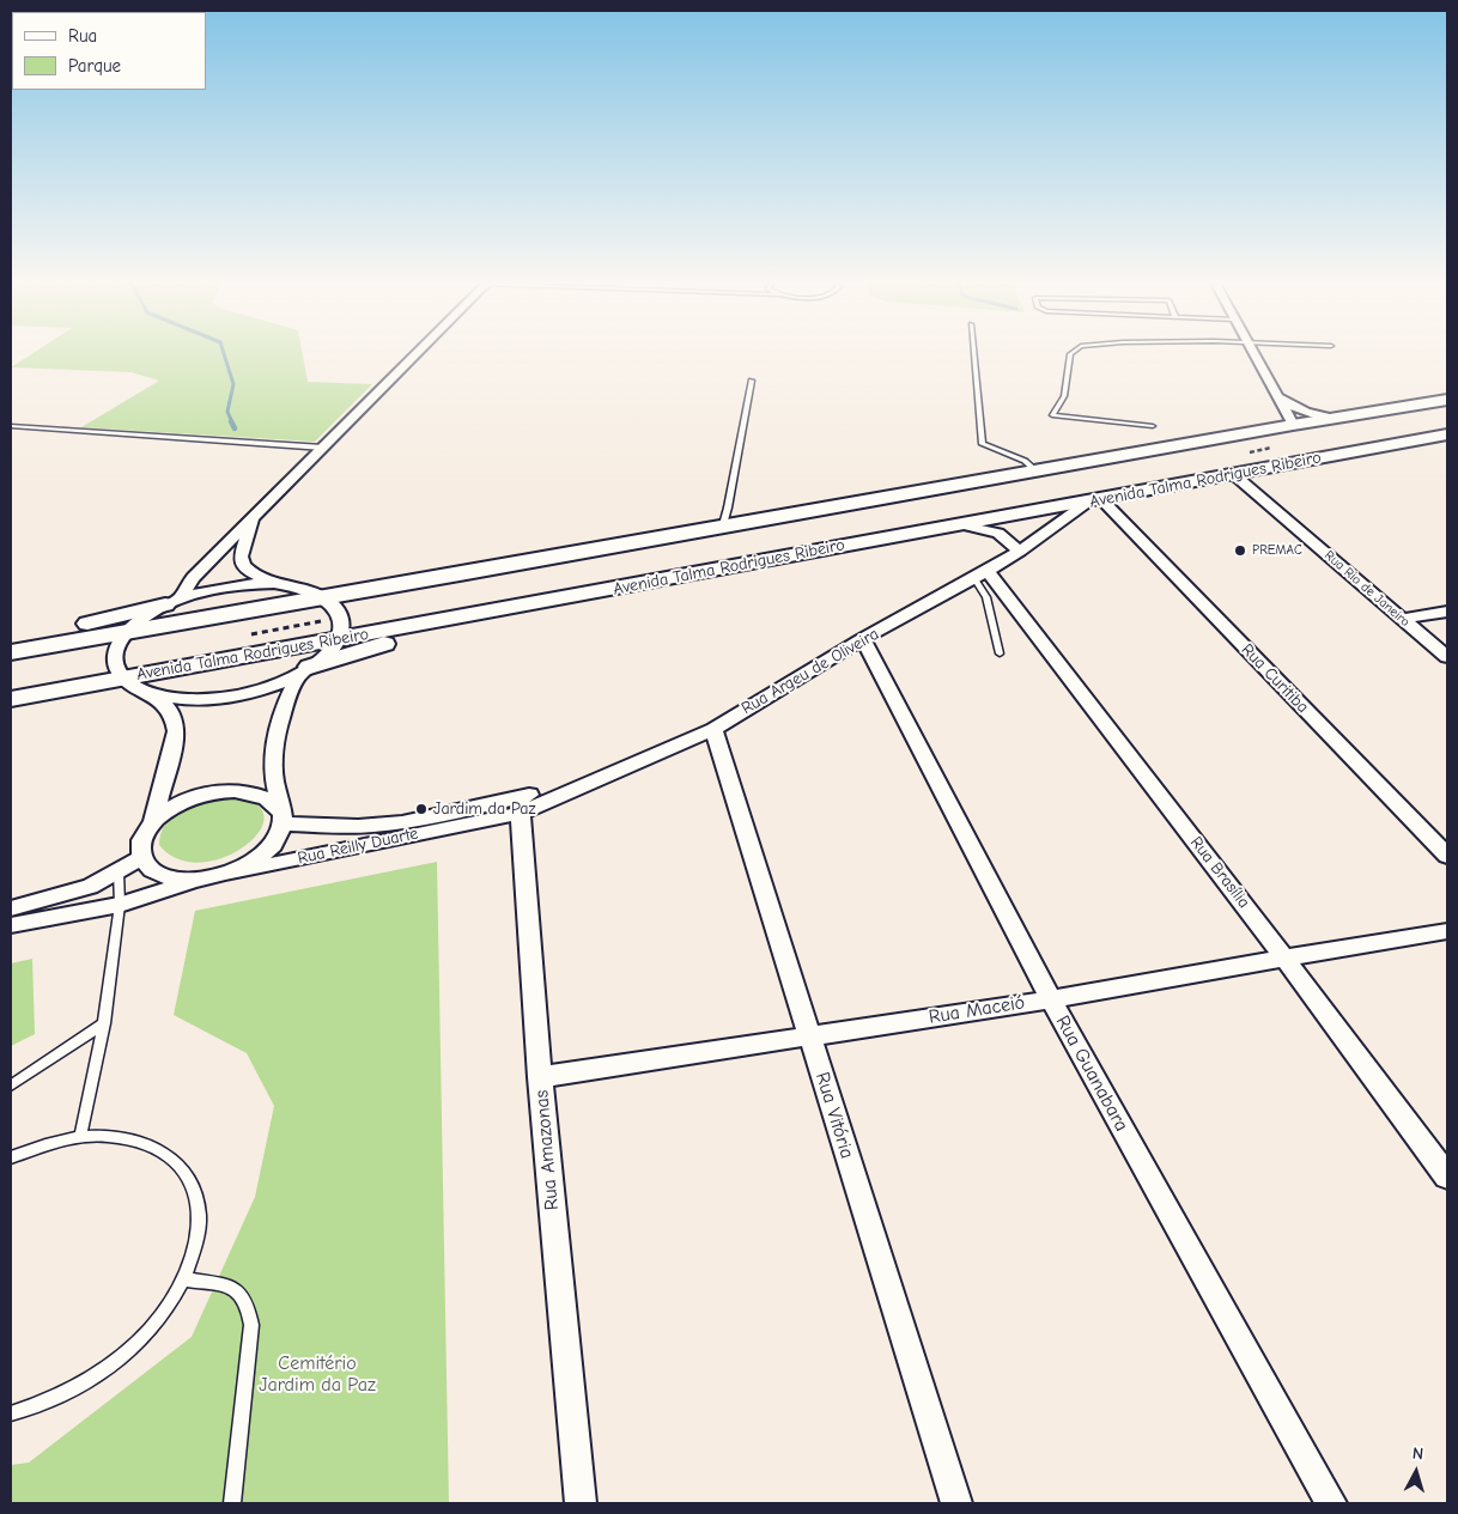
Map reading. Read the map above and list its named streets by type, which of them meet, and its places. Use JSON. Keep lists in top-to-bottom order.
{
  "streets": {
    "main road": ["Avenida Talma Rodrigues Ribeiro"],
    "street": [
      "Rua Rio de Janeiro",
      "Rua Argeu de Oliveira",
      "Rua Curitiba",
      "Rua Reilly Duarte",
      "Rua Brasília",
      "Rua Maceió",
      "Rua Guanabara",
      "Rua Vitória",
      "Rua Amazonas"
    ]
  },
  "crossings": [
    ["Avenida Talma Rodrigues Ribeiro", "Rua Rio de Janeiro"],
    ["Avenida Talma Rodrigues Ribeiro", "Rua Argeu de Oliveira"],
    ["Avenida Talma Rodrigues Ribeiro", "Rua Curitiba"],
    ["Rua Argeu de Oliveira", "Rua Curitiba"],
    ["Rua Argeu de Oliveira", "Rua Reilly Duarte"],
    ["Rua Argeu de Oliveira", "Rua Brasília"],
    ["Rua Argeu de Oliveira", "Rua Guanabara"],
    ["Rua Argeu de Oliveira", "Rua Vitória"],
    ["Rua Reilly Duarte", "Rua Amazonas"],
    ["Rua Brasília", "Rua Maceió"],
    ["Rua Maceió", "Rua Guanabara"],
    ["Rua Maceió", "Rua Vitória"],
    ["Rua Maceió", "Rua Amazonas"]
  ],
  "parks": ["Cemitério Jardim da Paz"],
  "places": ["PREMAC", "Jardim da Paz"],
  "legend": ["Rua", "Parque"],
  "north": "top"
}
